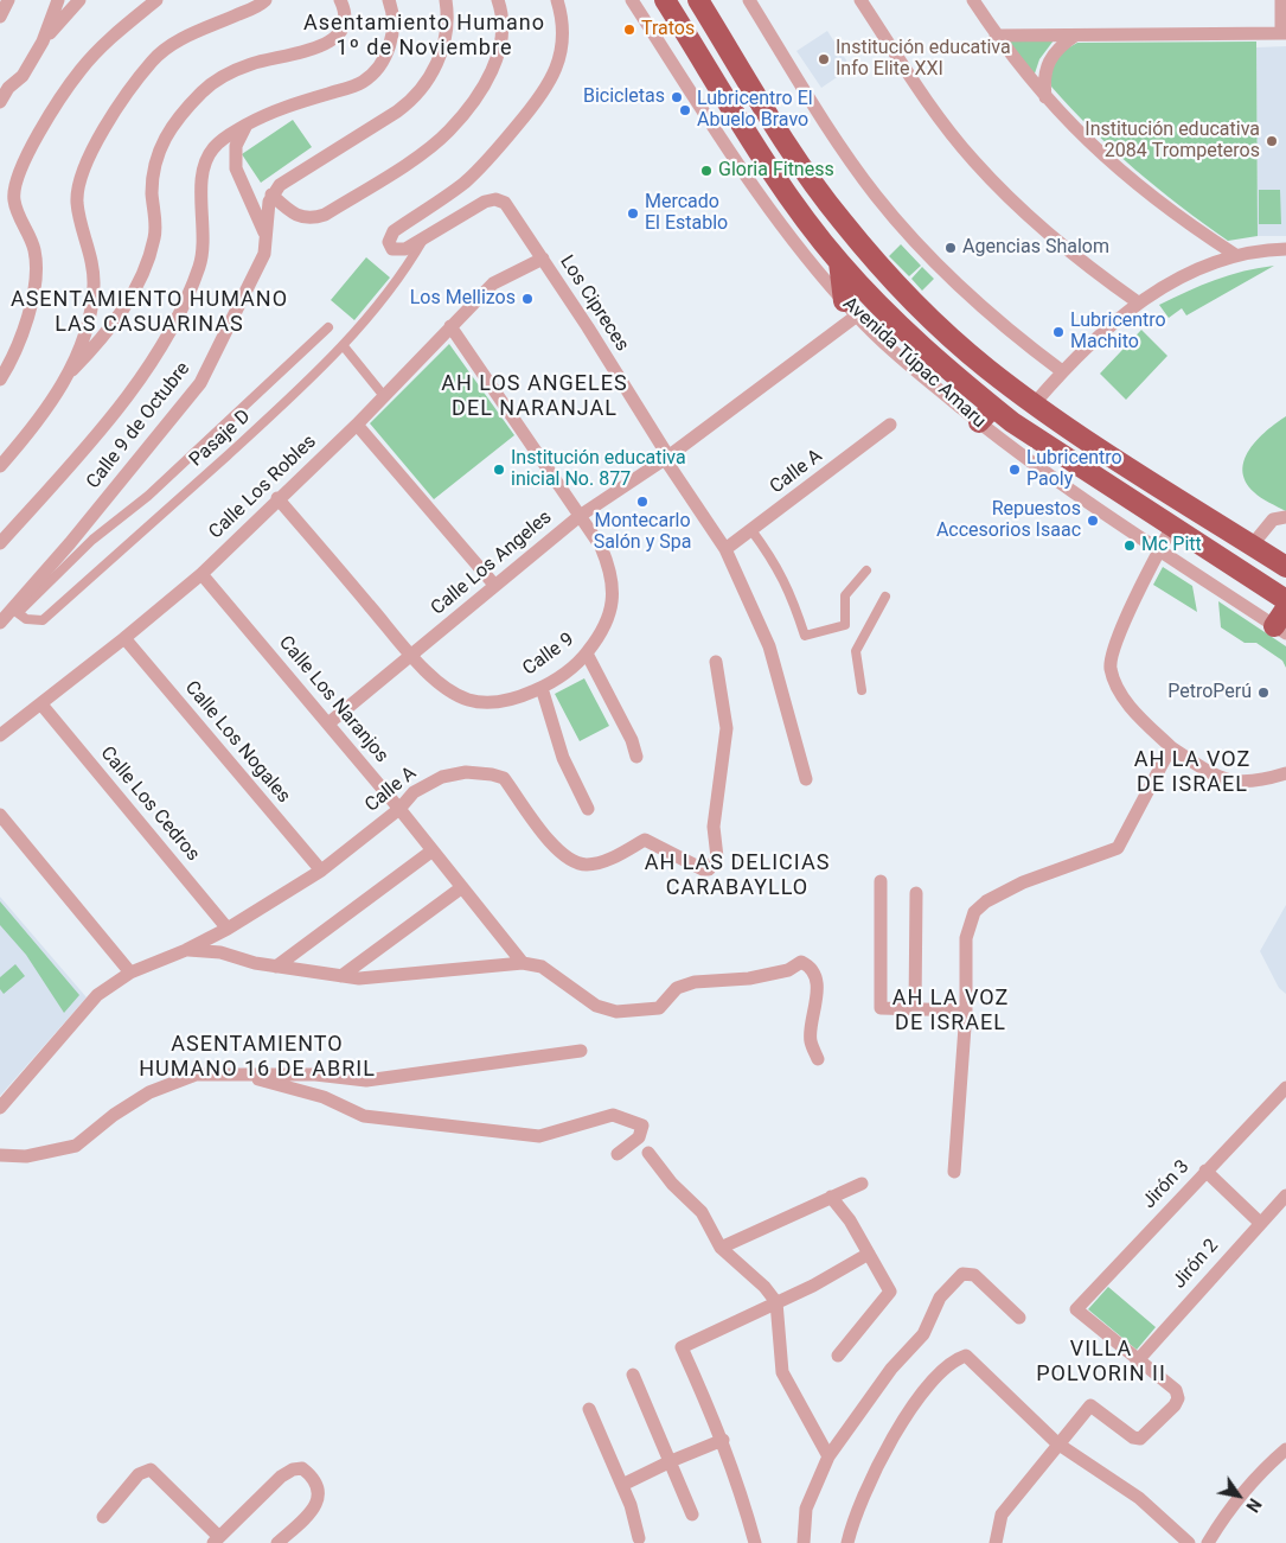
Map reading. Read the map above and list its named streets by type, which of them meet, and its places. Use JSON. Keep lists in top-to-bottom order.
{
  "streets": {
    "highway": ["Avenida Túpac Amaru"],
    "street": [
      "Los Cipreces",
      "Calle 9 de Octubre",
      "Pasaje D",
      "Calle A",
      "Calle Los Robles",
      "Calle Los Angeles",
      "Calle 9",
      "Calle Los Naranjos",
      "Calle Los Nogales",
      "Calle Los Cedros",
      "Jirón 3",
      "Jirón 2"
    ]
  },
  "crossings": [
    ["Los Cipreces", "Pasaje D"],
    ["Los Cipreces", "Calle A"],
    ["Los Cipreces", "Calle Los Robles"],
    ["Los Cipreces", "Calle Los Angeles"],
    ["Avenida Túpac Amaru", "Calle Los Angeles"],
    ["Calle 9 de Octubre", "Pasaje D"],
    ["Calle A", "Calle Los Naranjos"],
    ["Calle A", "Calle Los Nogales"],
    ["Calle A", "Calle Los Cedros"],
    ["Calle Los Robles", "Calle 9"],
    ["Calle Los Robles", "Calle Los Naranjos"],
    ["Calle Los Robles", "Calle Los Nogales"],
    ["Calle Los Robles", "Calle Los Cedros"],
    ["Calle Los Angeles", "Calle 9"],
    ["Calle Los Angeles", "Calle Los Naranjos"],
    ["Jirón 3", "Jirón 2"]
  ],
  "districts": [
    "Asentamiento Humano 1º de Noviembre",
    "ASENTAMIENTO HUMANO LAS CASUARINAS",
    "AH LOS ANGELES DEL NARANJAL",
    "AH LA VOZ DE ISRAEL",
    "AH LAS DELICIAS CARABAYLLO",
    "AH LA VOZ DE ISRAEL",
    "ASENTAMIENTO HUMANO 16 DE ABRIL",
    "VILLA POLVORIN II"
  ],
  "places": [
    "Tratos",
    "Institución educativa Info Elite XXI",
    "Bicicletas",
    "Lubricentro El Abuelo Bravo",
    "Institución educativa 2084 Trompeteros",
    "Gloria Fitness",
    "Mercado El Establo",
    "Agencias Shalom",
    "Los Mellizos",
    "Lubricentro Machito",
    "Institución educativa inicial No. 877",
    "Lubricentro Paoly",
    "Montecarlo Salón y Spa",
    "Repuestos Accesorios Isaac",
    "Mc Pitt",
    "PetroPerú"
  ],
  "north": "bottom right"
}
